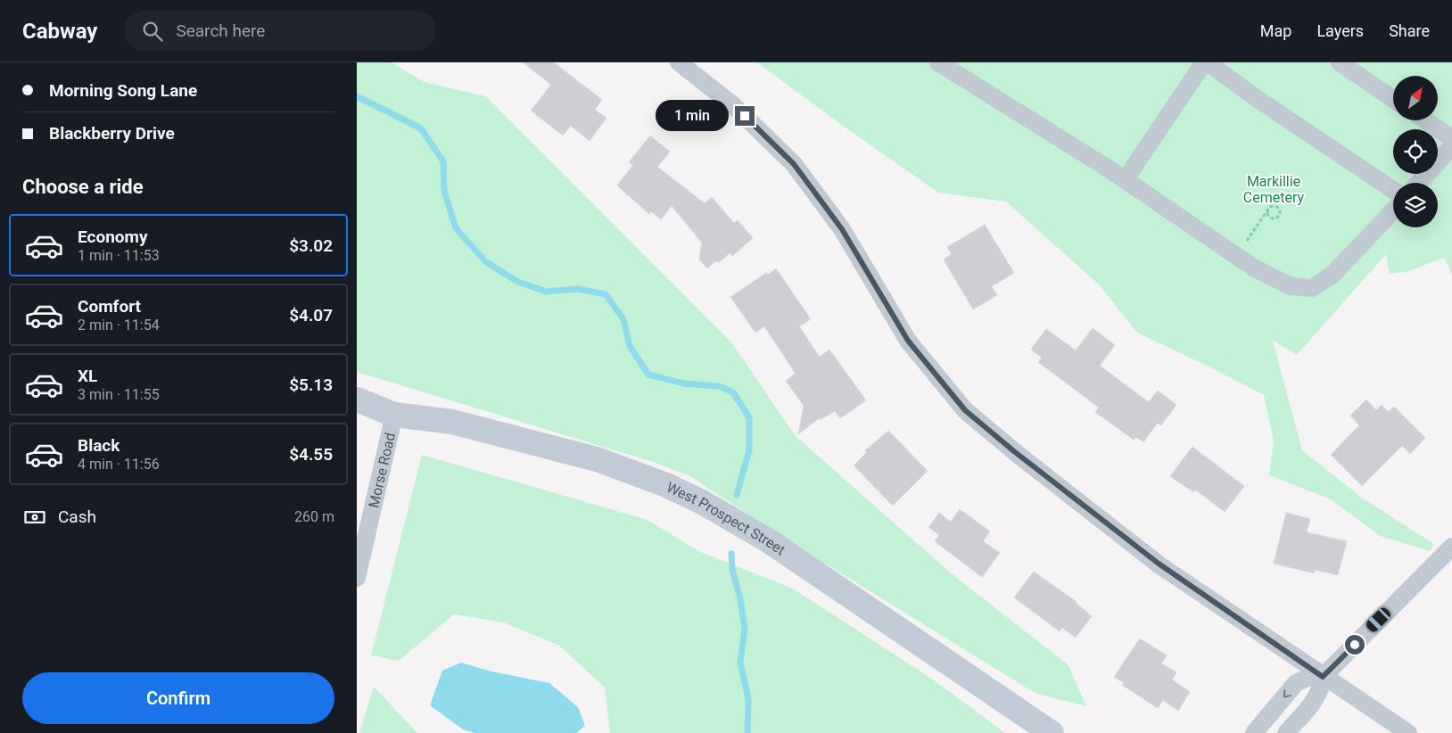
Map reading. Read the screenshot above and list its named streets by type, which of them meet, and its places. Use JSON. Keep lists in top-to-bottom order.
{
  "streets": {
    "street": ["Morse Road", "West Prospect Street"]
  },
  "crossings": [
    ["Morse Road", "West Prospect Street"]
  ],
  "parks": ["Markillie Cemetery"],
  "north": "top right",
  "page": {
    "header": "Cabway",
    "search": "Search here",
    "nav": ["Map", "Layers", "Share"],
    "banner": ["Morning Song Lane", "Blackberry Drive"],
    "bubble": "1 min",
    "heading": "Choose a ride",
    "list": [
      {
        "name": "Economy",
        "note": "1 min · 11:53",
        "value": "$3.02"
      },
      {
        "name": "Comfort",
        "note": "2 min · 11:54",
        "value": "$4.07"
      },
      {
        "name": "XL",
        "note": "3 min · 11:55",
        "value": "$5.13"
      },
      {
        "name": "Black",
        "note": "4 min · 11:56",
        "value": "$4.55"
      }
    ],
    "pay": ["Cash", "260 m"],
    "buttons": "Confirm"
  }
}
